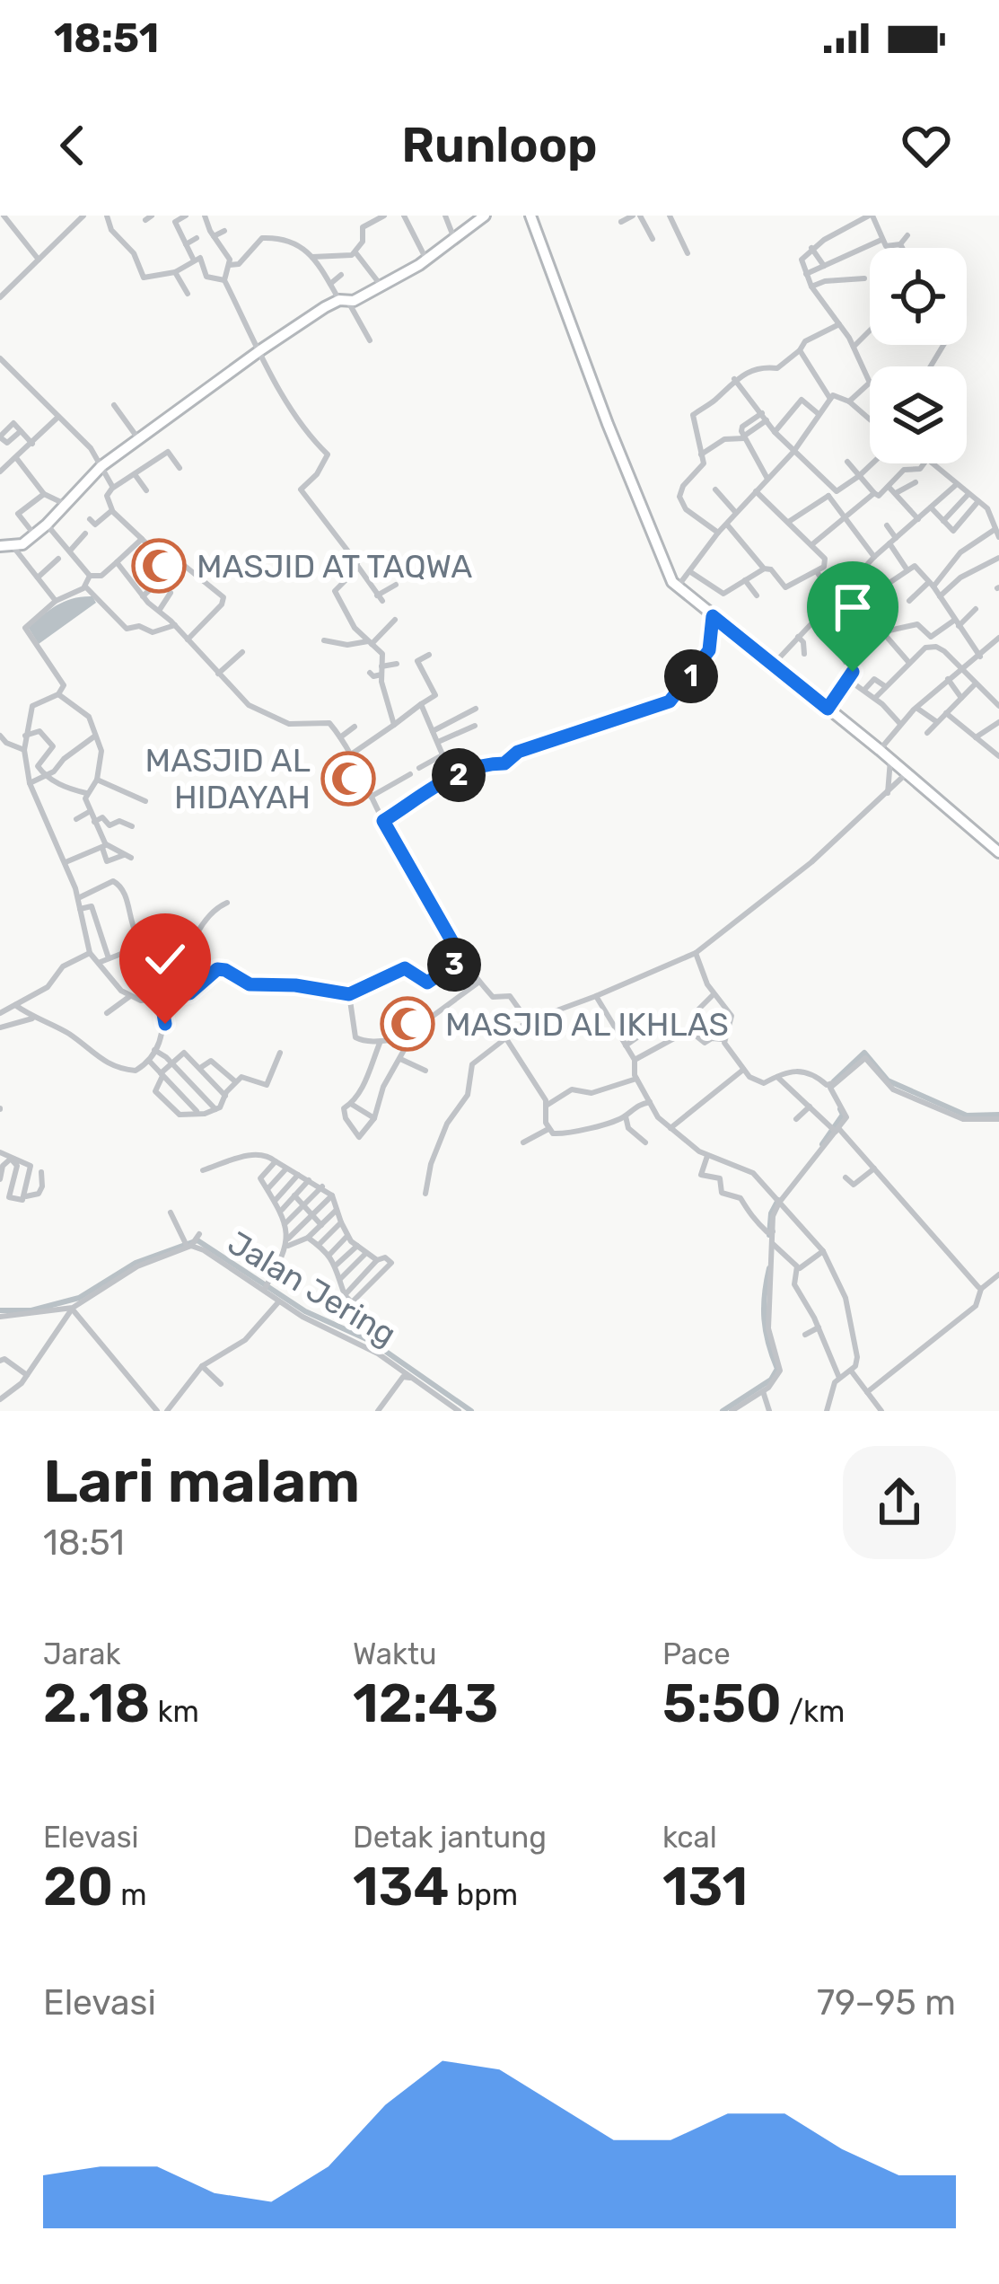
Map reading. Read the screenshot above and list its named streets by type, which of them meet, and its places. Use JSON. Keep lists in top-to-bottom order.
{
  "streets": {
    "street": ["Jalan Jering"]
  },
  "places": {
    "mosque": ["MASJID AT TAQWA", "MASJID AL HIDAYAH", "MASJID AL IKHLAS"]
  },
  "page": {
    "status": "18:51",
    "header": "Runloop",
    "pins": ["1", "2", "3"],
    "heading": ["Lari malam", "18:51"],
    "stats": [
      ["Jarak", "2.18 km"],
      ["Waktu", "12:43"],
      ["Pace", "5:50 /km"],
      ["Elevasi", "20 m"],
      ["Detak jantung", "134 bpm"],
      ["kcal", "131"]
    ],
    "chart": ["Elevasi", "79–95 m"]
  }
}
